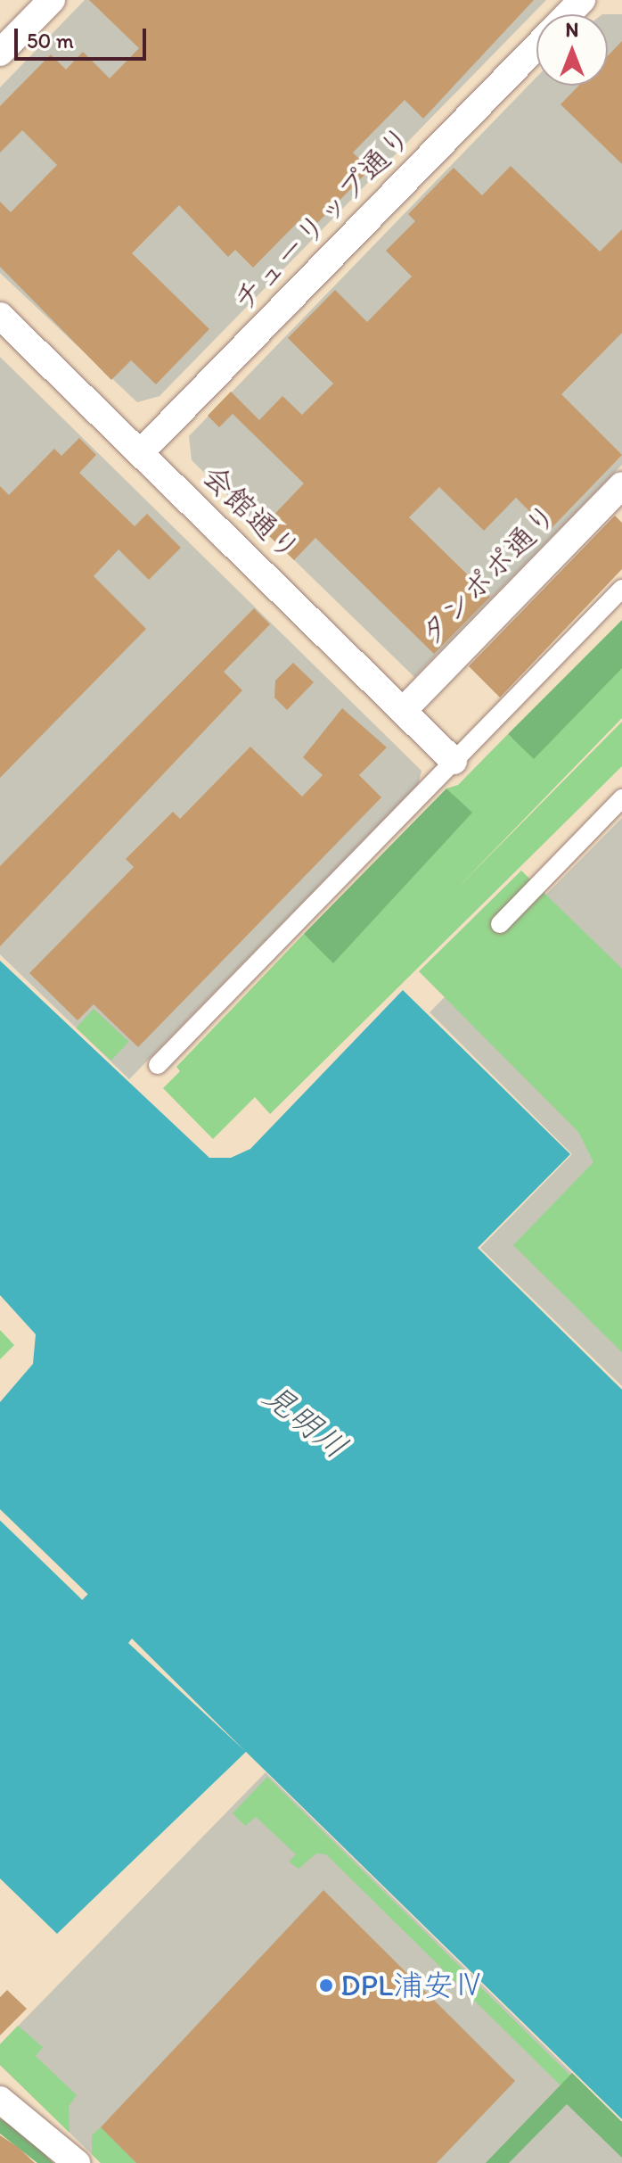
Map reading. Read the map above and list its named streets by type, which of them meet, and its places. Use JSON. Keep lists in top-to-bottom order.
{
  "streets": {
    "street": ["チューリップ通り", "会館通り", "タンポポ通り"]
  },
  "crossings": [
    ["チューリップ通り", "会館通り"],
    ["会館通り", "タンポポ通り"]
  ],
  "water": ["見明川"],
  "places": ["DPL浦安Ⅳ"],
  "scale_bar": "50 m",
  "north": "top"
}
